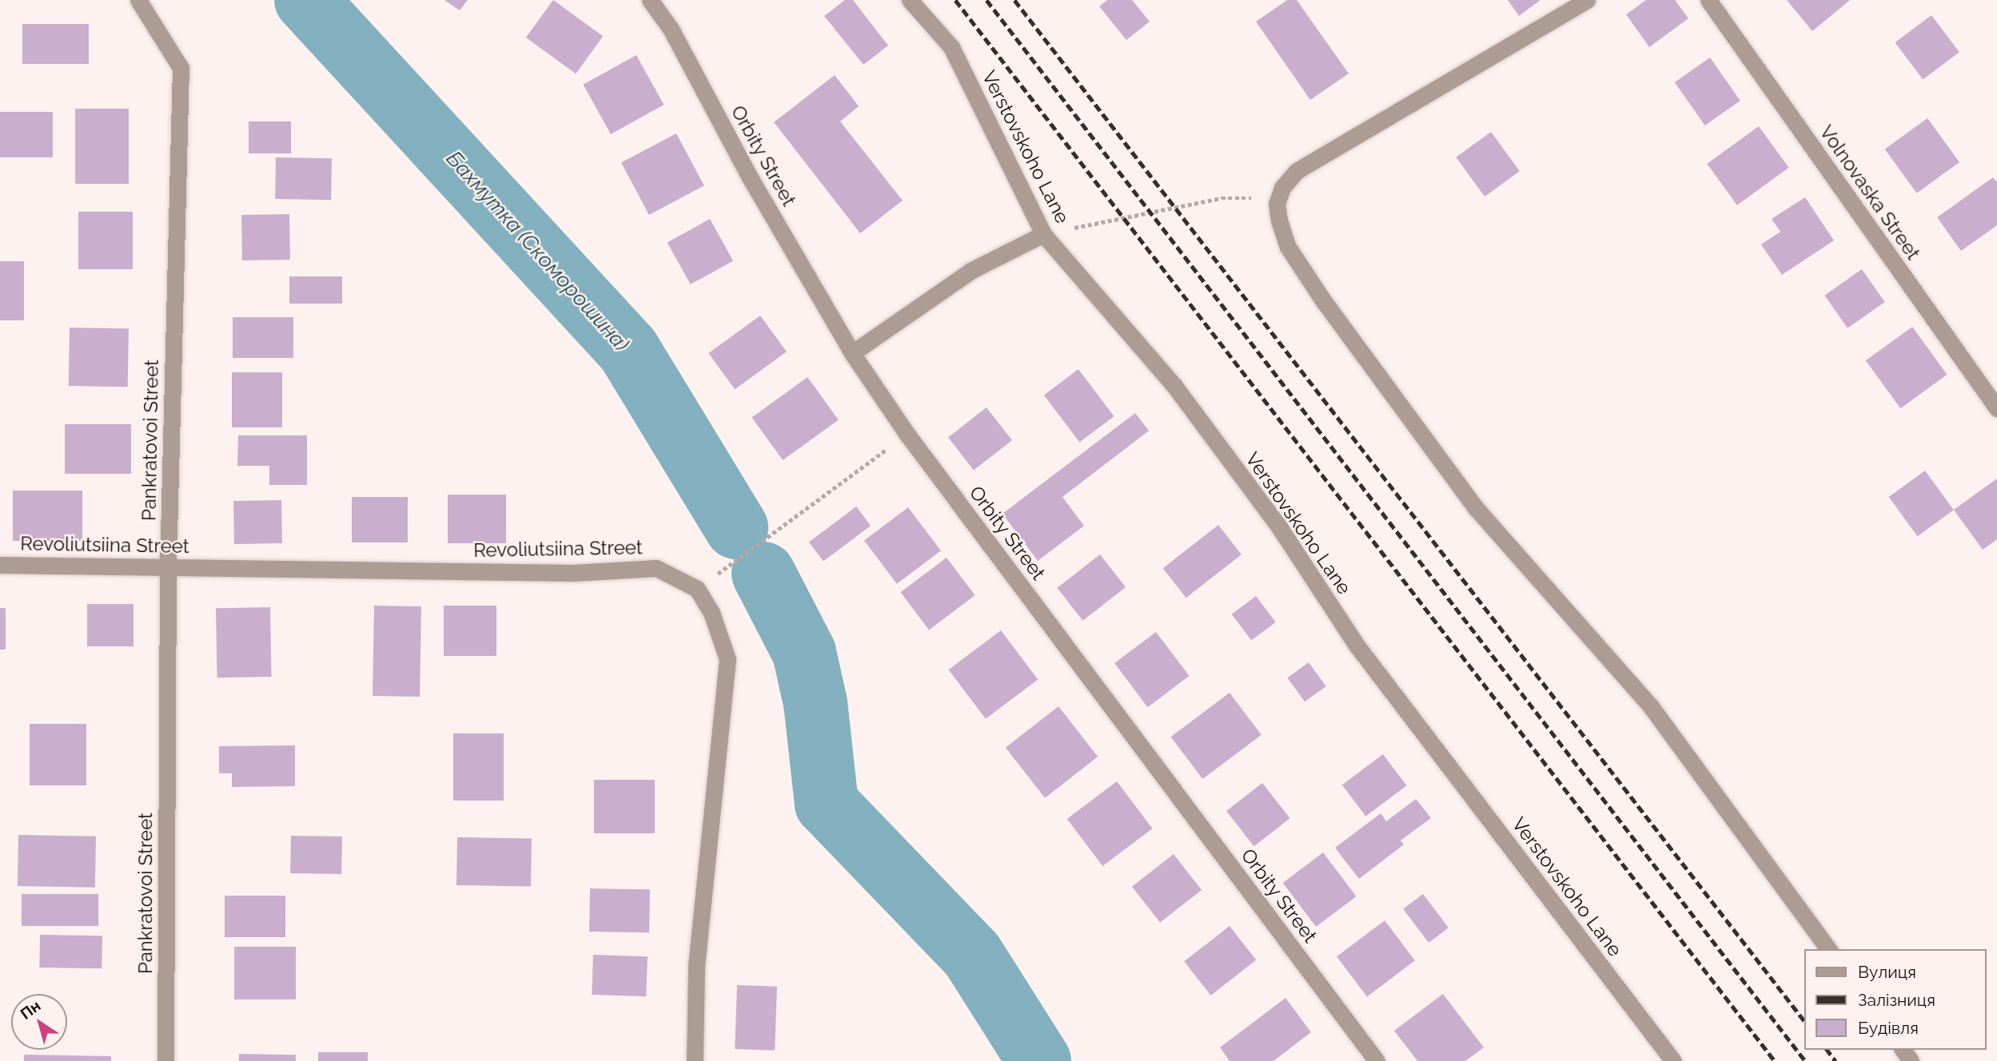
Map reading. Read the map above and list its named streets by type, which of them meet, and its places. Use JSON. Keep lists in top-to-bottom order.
{
  "streets": {
    "street": [
      "Verstovskoho Lane",
      "Orbity Street",
      "Volnovaska Street",
      "Pankratovoi Street",
      "Revoliutsiina Street"
    ]
  },
  "crossings": [
    ["Pankratovoi Street", "Revoliutsiina Street"]
  ],
  "water": ["Бахмутка (Скоморошина)"],
  "legend": ["Вулиця", "Залізниця", "Будівля"],
  "north": "top left"
}
